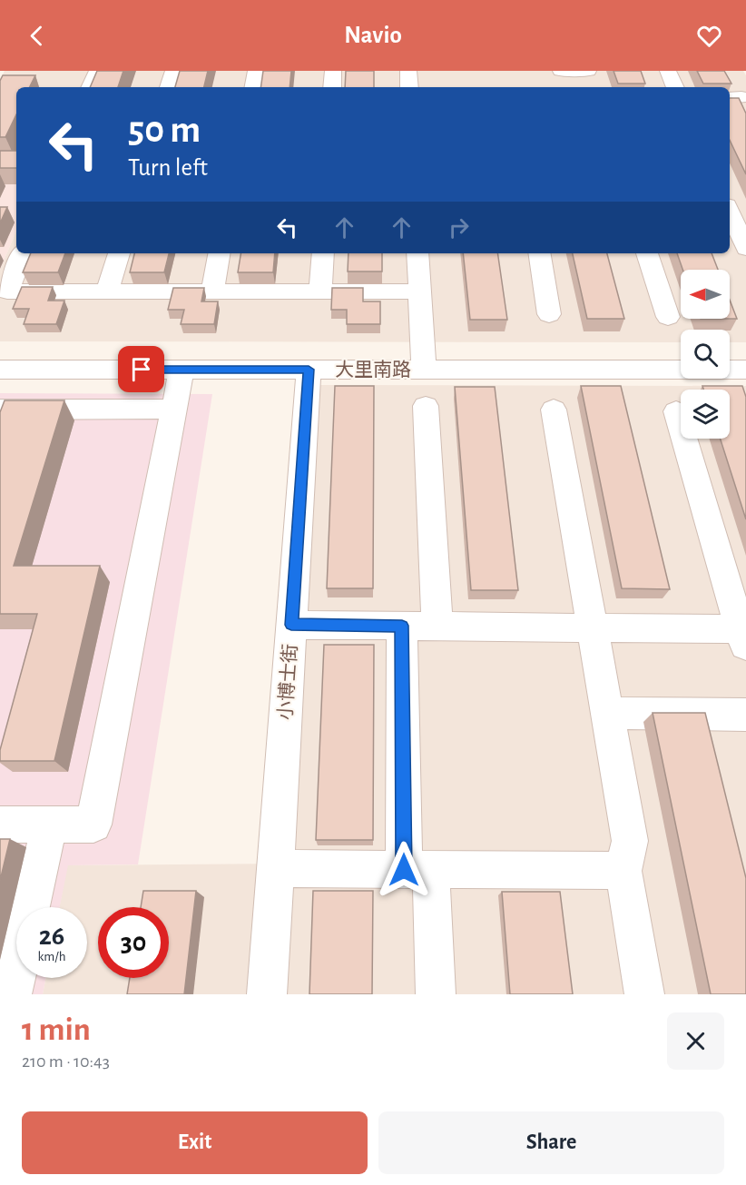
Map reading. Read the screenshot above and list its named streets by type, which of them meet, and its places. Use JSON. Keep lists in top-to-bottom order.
{
  "streets": {
    "street": ["大里南路", "小博士街"]
  },
  "crossings": [
    ["大里南路", "小博士街"]
  ],
  "north": "left",
  "page": {
    "header": "Navio",
    "turn": ["50 m", "Turn left"],
    "speed": "26 km/h",
    "limit": "30",
    "heading": ["1 min", "210 m · 10:43"],
    "buttons": ["Exit", "Share"]
  }
}
